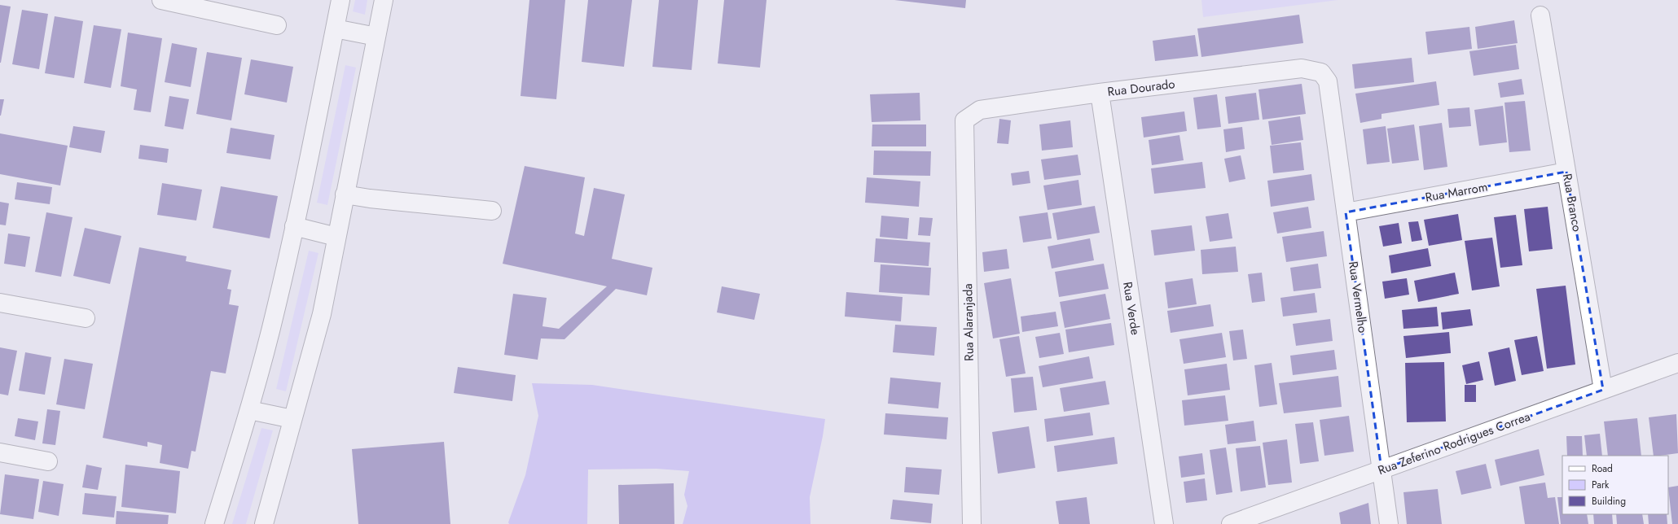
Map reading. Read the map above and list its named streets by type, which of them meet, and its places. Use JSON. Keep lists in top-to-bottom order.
{
  "streets": {
    "street": [
      "Rua Dourado",
      "Rua Marrom",
      "Rua Branco",
      "Rua Vermelho",
      "Rua Verde",
      "Rua Alaranjada",
      "Rua Zeferino Rodrigues Correa"
    ]
  },
  "crossings": [
    ["Rua Dourado", "Rua Vermelho"],
    ["Rua Dourado", "Rua Verde"],
    ["Rua Dourado", "Rua Alaranjada"],
    ["Rua Marrom", "Rua Branco"],
    ["Rua Marrom", "Rua Vermelho"],
    ["Rua Branco", "Rua Zeferino Rodrigues Correa"],
    ["Rua Vermelho", "Rua Zeferino Rodrigues Correa"]
  ],
  "legend": ["Road", "Park", "Building"]
}
